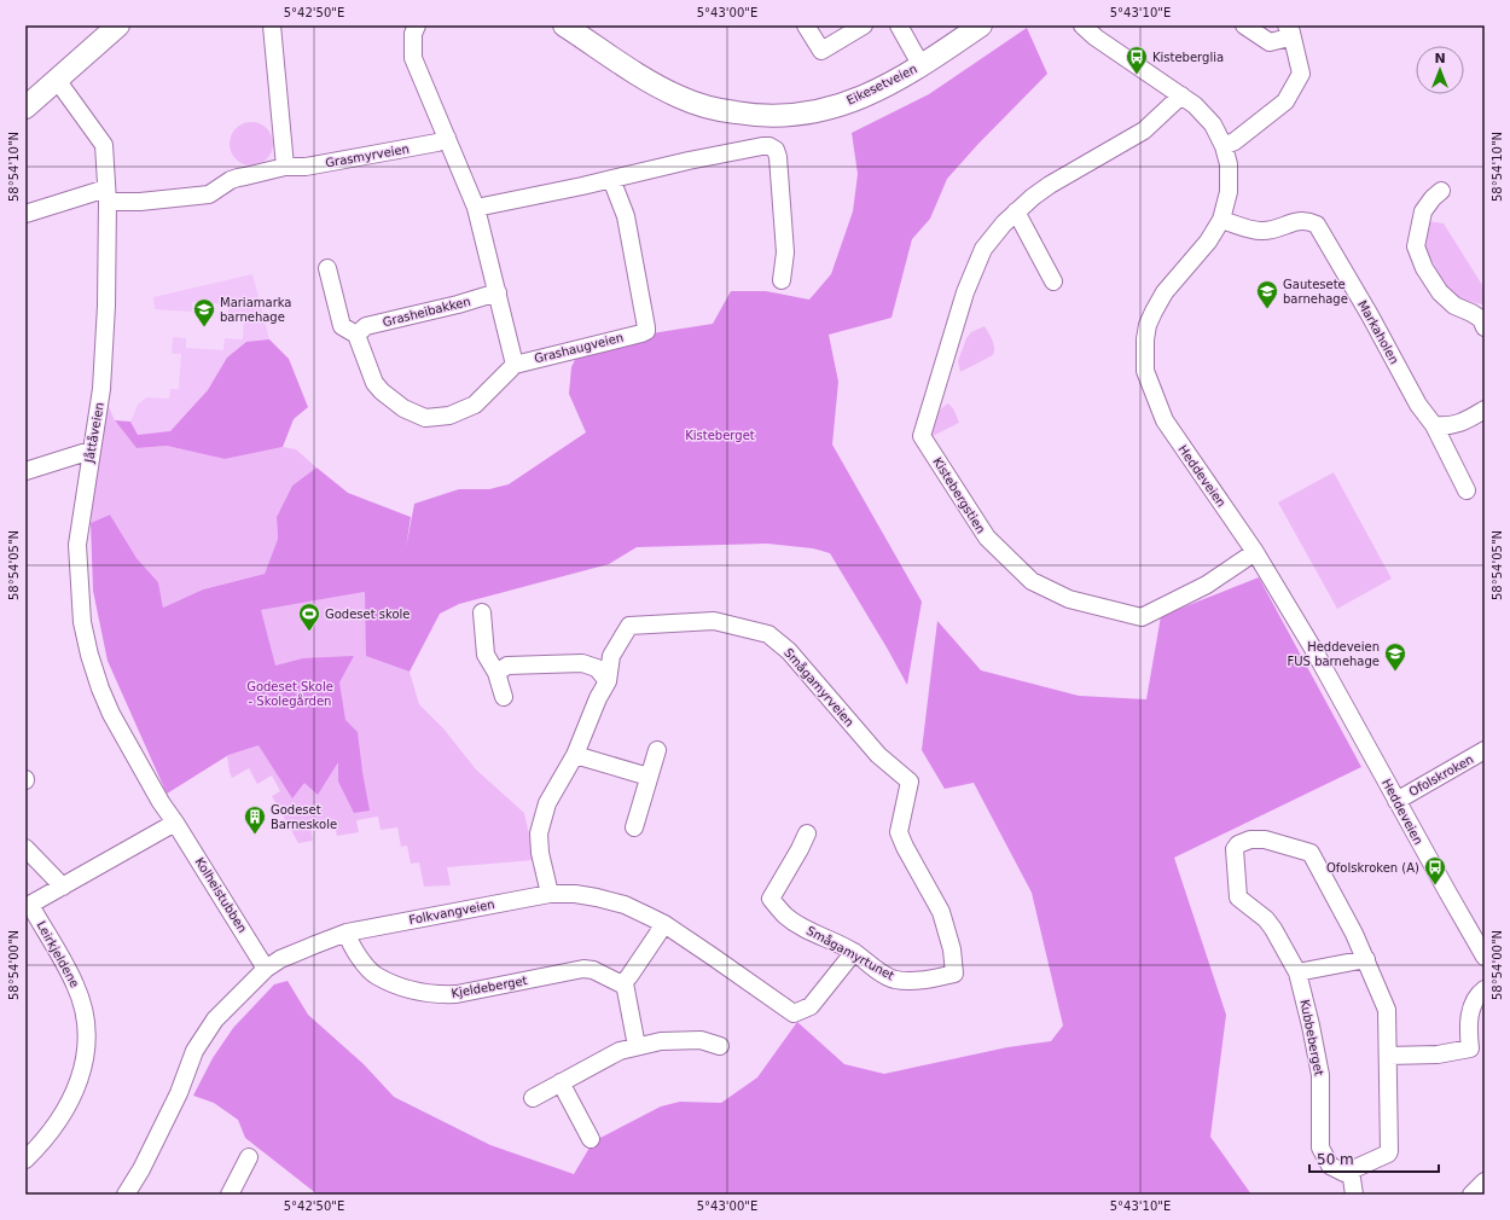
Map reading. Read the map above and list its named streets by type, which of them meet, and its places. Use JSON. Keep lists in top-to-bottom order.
{
  "streets": {
    "main road": ["Eikesetveien"],
    "street": [
      "Grasmyrveien",
      "Grasheibakken",
      "Markaholen",
      "Grashaugveien",
      "Jåttåveien",
      "Heddeveien",
      "Kistebergstien",
      "Smågamyrveien",
      "Ofolskroken",
      "Kolheistubben",
      "Folkvangveien",
      "Smågamyrtunet",
      "Leirkjeldene",
      "Kjeldeberget",
      "Kubbeberget"
    ]
  },
  "crossings": [
    ["Grasmyrveien", "Jåttåveien"],
    ["Markaholen", "Heddeveien"],
    ["Jåttåveien", "Kolheistubben"],
    ["Heddeveien", "Kistebergstien"],
    ["Heddeveien", "Ofolskroken"],
    ["Smågamyrveien", "Folkvangveien"],
    ["Smågamyrveien", "Smågamyrtunet"],
    ["Kolheistubben", "Folkvangveien"],
    ["Folkvangveien", "Smågamyrtunet"],
    ["Folkvangveien", "Kjeldeberget"]
  ],
  "parks": ["Kisteberget", "Godeset Skole - Skolegården"],
  "places": {
    "bus stop": ["Kisteberglia", "Ofolskroken (A)"],
    "school or university": ["Gautesete barnehage", "Mariamarka barnehage", "Heddeveien FUS barnehage"],
    "sports": ["Godeset skole"],
    "building": ["Godeset Barneskole"]
  },
  "scale_bar": "50 m",
  "north": "top",
  "coordinates": [
    "5°42'50\"E",
    "5°43'00\"E",
    "5°43'10\"E",
    "58°54'10\"N",
    "58°54'05\"N",
    "58°54'00\"N"
  ]
}
